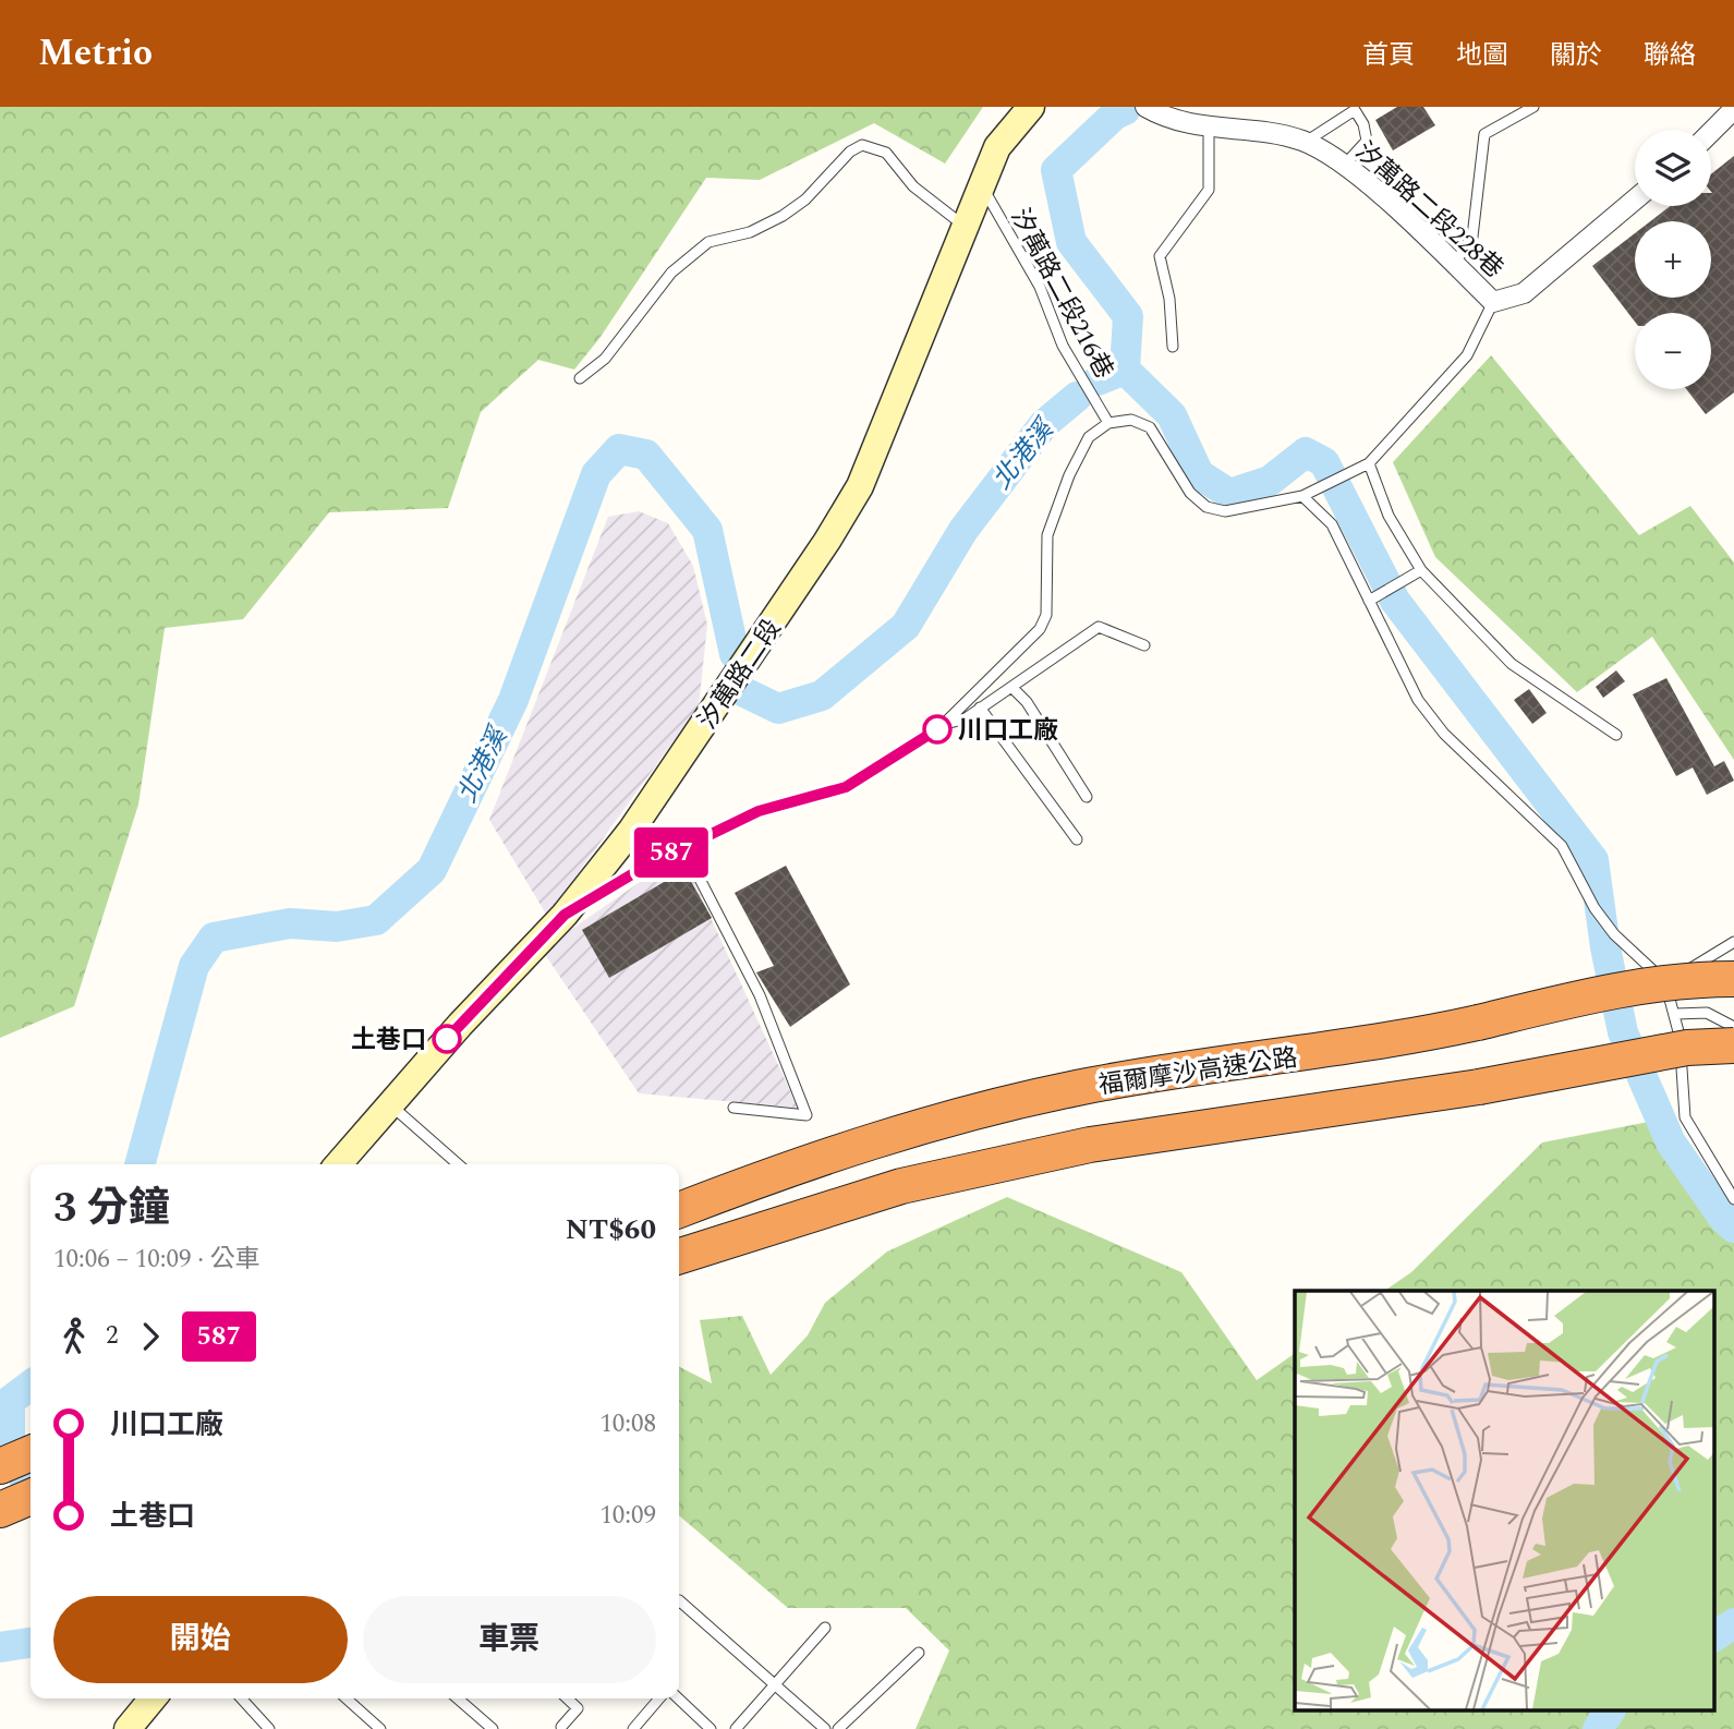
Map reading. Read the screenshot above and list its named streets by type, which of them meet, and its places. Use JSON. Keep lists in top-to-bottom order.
{
  "streets": {
    "highway": ["福爾摩沙高速公路"],
    "street": ["汐萬路二段228巷", "汐萬路二段"],
    "lane": ["汐萬路二段216巷"]
  },
  "crossings": [
    ["汐萬路二段216巷", "汐萬路二段"]
  ],
  "water": ["北港溪"],
  "places": ["川口工廠", "土巷口"],
  "lines": ["bus line 587"],
  "page": {
    "header": "Metrio",
    "nav": [
      "首頁",
      "地圖",
      "關於",
      "聯絡"
    ],
    "on_map": "587",
    "map_buttons": ["+", "−"],
    "heading": ["3 分鐘", "10:06 – 10:09 · 公車", "NT$60"],
    "legs": ["2", "587"],
    "list": [
      {
        "name": "川口工廠",
        "value": "10:08"
      },
      {
        "name": "土巷口",
        "value": "10:09"
      }
    ],
    "buttons": ["開始", "車票"]
  }
}
